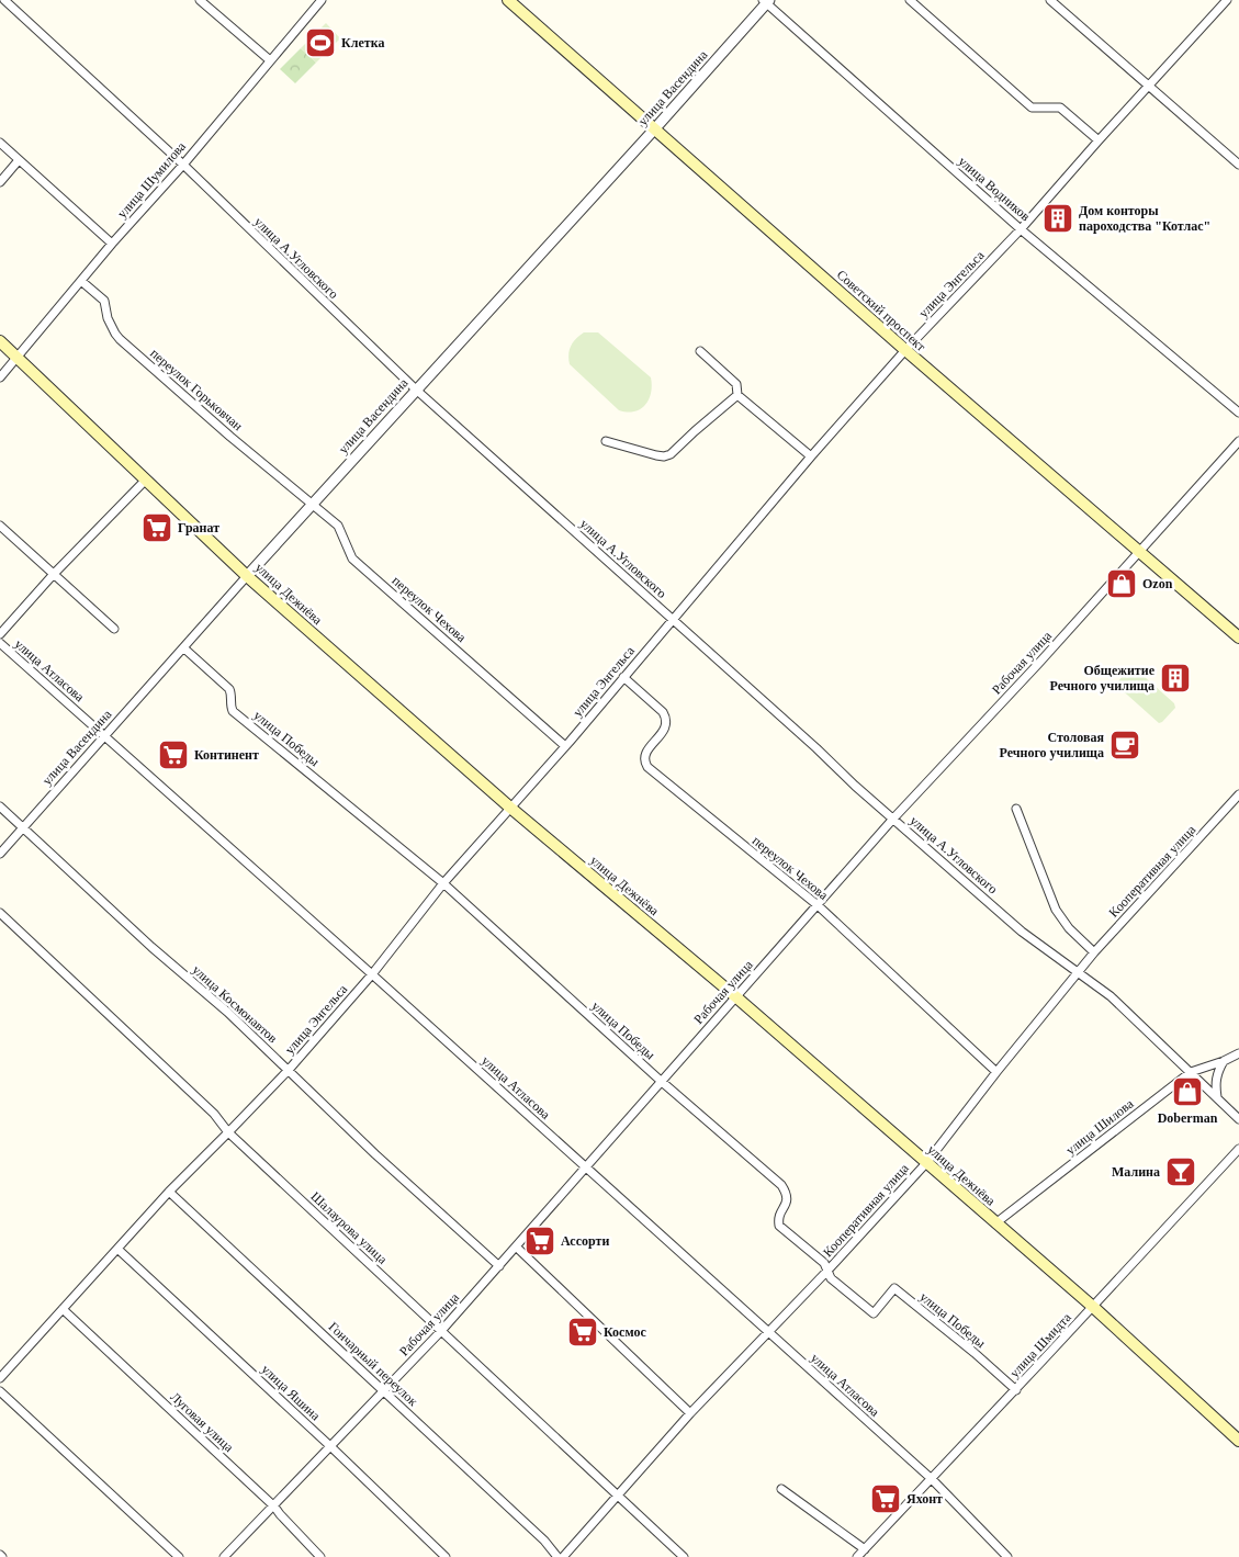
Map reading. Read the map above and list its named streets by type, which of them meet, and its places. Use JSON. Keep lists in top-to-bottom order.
{
  "streets": {
    "main road": ["Советский проспект", "улица Дежнёва"],
    "street": [
      "улица Васендина",
      "улица Шумилова",
      "улица Водников",
      "улица А.Угловского",
      "улица Энгельса",
      "переулок Горьковчан",
      "переулок Чехова",
      "Рабочая улица",
      "улица Атласова",
      "улица Победы",
      "Кооперативная улица",
      "улица Космонавтов",
      "улица Шилова",
      "Шалаурова улица",
      "улица Шмидта",
      "Гончарный переулок",
      "улица Яшина",
      "Луговая улица"
    ]
  },
  "crossings": [
    ["улица Васендина", "улица Водников"],
    ["улица Васендина", "улица А.Угловского"],
    ["улица Васендина", "Советский проспект"],
    ["улица Васендина", "переулок Горьковчан"],
    ["улица Васендина", "улица Дежнёва"],
    ["улица Васендина", "переулок Чехова"],
    ["улица Васендина", "улица Атласова"],
    ["улица Васендина", "улица Победы"],
    ["улица Васендина", "улица Космонавтов"],
    ["улица Шумилова", "улица А.Угловского"],
    ["улица Шумилова", "переулок Горьковчан"],
    ["улица Шумилова", "улица Дежнёва"],
    ["улица Водников", "улица Энгельса"],
    ["улица А.Угловского", "улица Энгельса"],
    ["улица А.Угловского", "Рабочая улица"],
    ["улица А.Угловского", "Кооперативная улица"],
    ["улица А.Угловского", "улица Шилова"],
    ["улица Энгельса", "Советский проспект"],
    ["улица Энгельса", "улица Дежнёва"],
    ["улица Энгельса", "переулок Чехова"],
    ["улица Энгельса", "улица Атласова"],
    ["улица Энгельса", "улица Победы"],
    ["улица Энгельса", "улица Космонавтов"],
    ["улица Энгельса", "Шалаурова улица"],
    ["улица Энгельса", "Гончарный переулок"],
    ["улица Энгельса", "улица Яшина"],
    ["улица Энгельса", "Луговая улица"],
    ["Советский проспект", "Рабочая улица"],
    ["переулок Горьковчан", "переулок Чехова"],
    ["улица Дежнёва", "Рабочая улица"],
    ["улица Дежнёва", "Кооперативная улица"],
    ["улица Дежнёва", "улица Шилова"],
    ["улица Дежнёва", "улица Шмидта"],
    ["переулок Чехова", "Рабочая улица"],
    ["переулок Чехова", "Кооперативная улица"],
    ["Рабочая улица", "улица Атласова"],
    ["Рабочая улица", "улица Победы"],
    ["Рабочая улица", "улица Космонавтов"],
    ["Рабочая улица", "Шалаурова улица"],
    ["Рабочая улица", "Гончарный переулок"],
    ["Рабочая улица", "улица Яшина"],
    ["Рабочая улица", "Луговая улица"],
    ["улица Атласова", "Кооперативная улица"],
    ["улица Атласова", "улица Шмидта"],
    ["улица Победы", "Кооперативная улица"],
    ["улица Победы", "улица Шмидта"],
    ["Кооперативная улица", "Шалаурова улица"]
  ],
  "places": {
    "sports": ["Клетка"],
    "building": ["Дом конторы пароходства \"Котлас\"", "Общежитие Речного училища"],
    "supermarket": [
      "Гранат",
      "Континент",
      "Ассорти",
      "Космос",
      "Яхонт"
    ],
    "shop": ["Ozon", "Doberman"],
    "cafe": ["Столовая Речного училища"],
    "bar": ["Малина"]
  }
}
